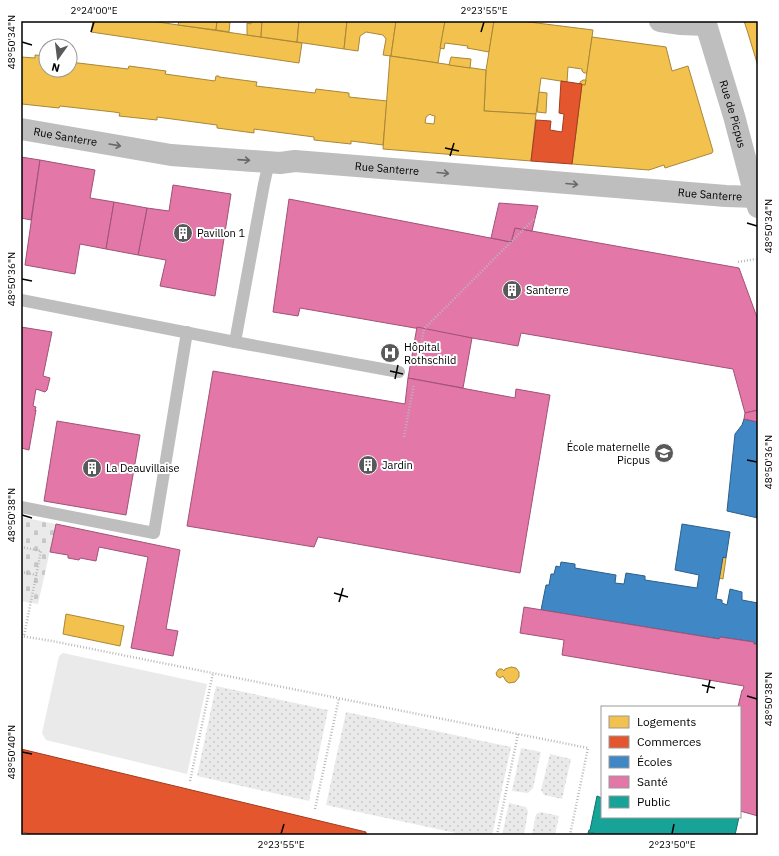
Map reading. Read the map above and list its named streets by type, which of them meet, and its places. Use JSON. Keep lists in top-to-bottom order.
{
  "streets": {
    "street": ["Rue de Picpus", "Rue Santerre"]
  },
  "crossings": [
    ["Rue de Picpus", "Rue Santerre"]
  ],
  "one_way": ["Rue Santerre"],
  "places": {
    "building": [
      "Pavillon 1",
      "Santerre",
      "Jardin",
      "La Deauvillaise"
    ],
    "hospital": ["Hôpital Rothschild"],
    "school or university": ["École maternelle Picpus"]
  },
  "legend": [
    "Logements",
    "Commerces",
    "Écoles",
    "Santé",
    "Public"
  ],
  "north": "bottom",
  "coordinates": [
    "2°24'00\"E",
    "2°23'55\"E",
    "48°50'34\"N",
    "48°50'36\"N",
    "48°50'38\"N",
    "48°50'40\"N",
    "2°23'50\"E"
  ]
}
